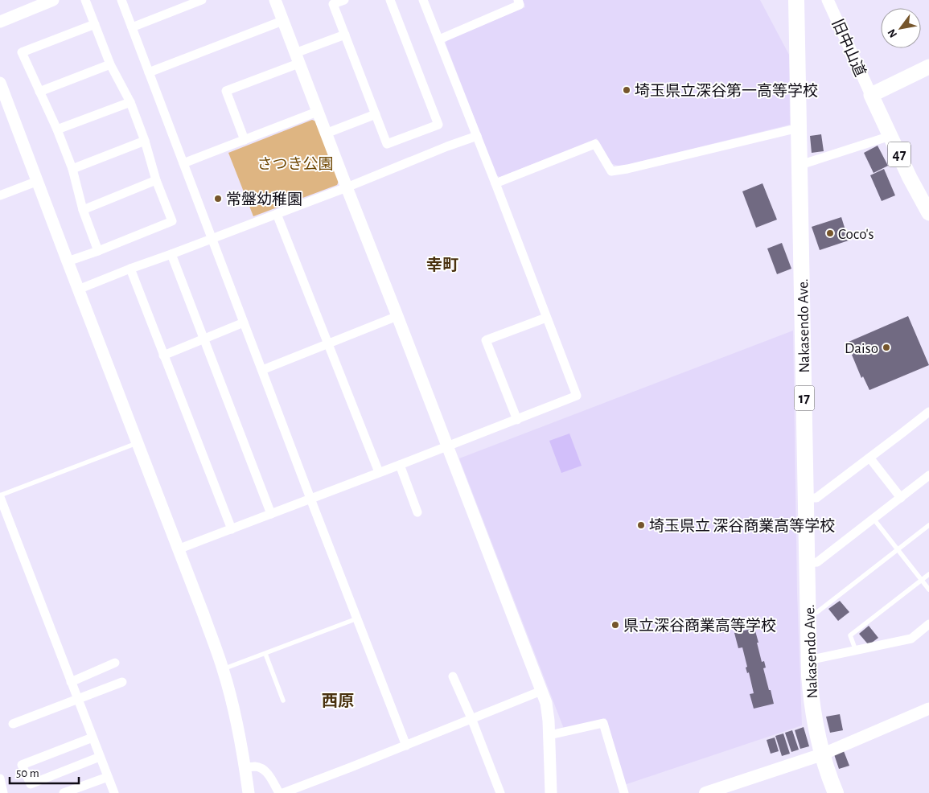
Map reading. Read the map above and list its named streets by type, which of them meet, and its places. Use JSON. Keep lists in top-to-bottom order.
{
  "streets": {
    "highway": ["Nakasendo Ave.", "17"],
    "main road": ["47"],
    "street": ["旧中山道"]
  },
  "crossings": [
    ["旧中山道", "47"]
  ],
  "districts": ["幸町", "西原"],
  "parks": ["さつき公園"],
  "places": [
    "埼玉県立深谷第一高等学校",
    "常盤幼稚園",
    "Coco's",
    "Daiso",
    "埼玉県立 深谷商業高等学校",
    "県立深谷商業高等学校"
  ],
  "scale_bar": "50 m",
  "north": "bottom left"
}
